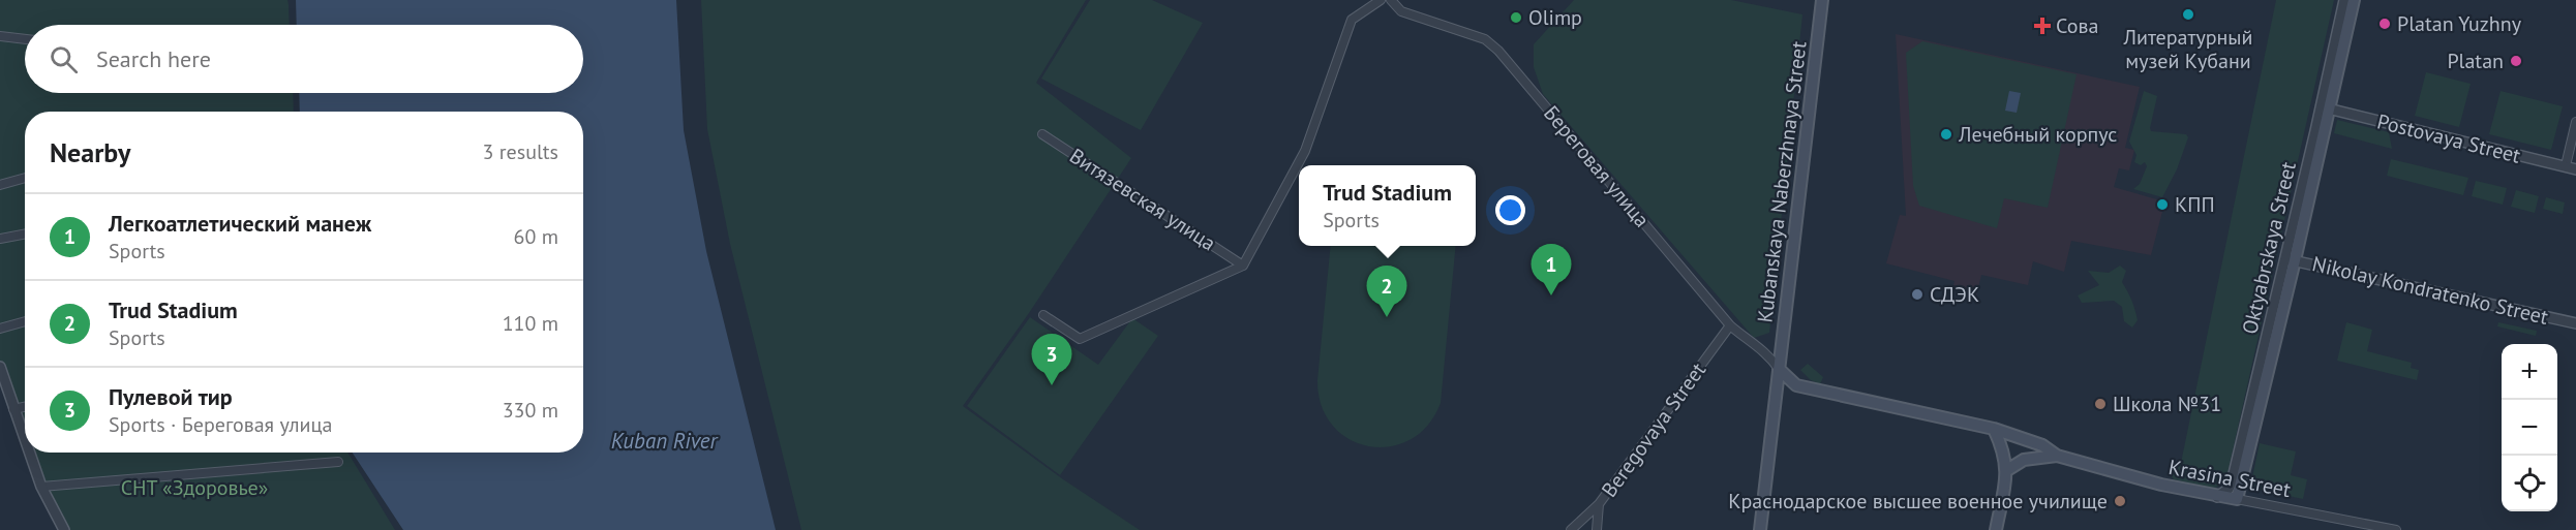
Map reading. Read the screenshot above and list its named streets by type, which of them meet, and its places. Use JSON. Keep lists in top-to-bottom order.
{
  "streets": {
    "main road": ["Kubanskaya Naberzhnaya Street", "Oktyabrskaya Street", "Krasina Street"],
    "street": [
      "Postovaya Street",
      "Береговая улица",
      "Витязевская улица",
      "Nikolay Kondratenko Street",
      "Beregovaya Street"
    ]
  },
  "crossings": [
    ["Postovaya Street", "Oktyabrskaya Street"],
    ["Береговая улица", "Kubanskaya Naberzhnaya Street"],
    ["Береговая улица", "Beregovaya Street"],
    ["Береговая улица", "Krasina Street"],
    ["Kubanskaya Naberzhnaya Street", "Krasina Street"],
    ["Oktyabrskaya Street", "Nikolay Kondratenko Street"],
    ["Oktyabrskaya Street", "Krasina Street"]
  ],
  "water": ["Kuban River"],
  "parks": ["СНТ «Здоровье»"],
  "places": {
    "other": [
      "Литературный музей Кубани",
      "Olimp",
      "Platan Yuzhny",
      "Platan",
      "Лечебный корпус",
      "КПП",
      "СДЭК",
      "Школа №31",
      "Краснодарское высшее военное училище"
    ],
    "health": ["Сова"]
  },
  "page": {
    "search": "Search here",
    "heading": ["Nearby", "3 results"],
    "popup": ["Trud Stadium", "Sports"],
    "list": [
      {
        "mark": "1",
        "name": "Легкоатлетический манеж",
        "note": "Sports",
        "value": "60 m"
      },
      {
        "mark": "2",
        "name": "Trud Stadium",
        "note": "Sports",
        "value": "110 m"
      },
      {
        "mark": "3",
        "name": "Пулевой тир",
        "note": "Sports · Береговая улица",
        "value": "330 m"
      }
    ],
    "pins": ["1", "2", "3"],
    "map_buttons": ["+", "−"]
  }
}
